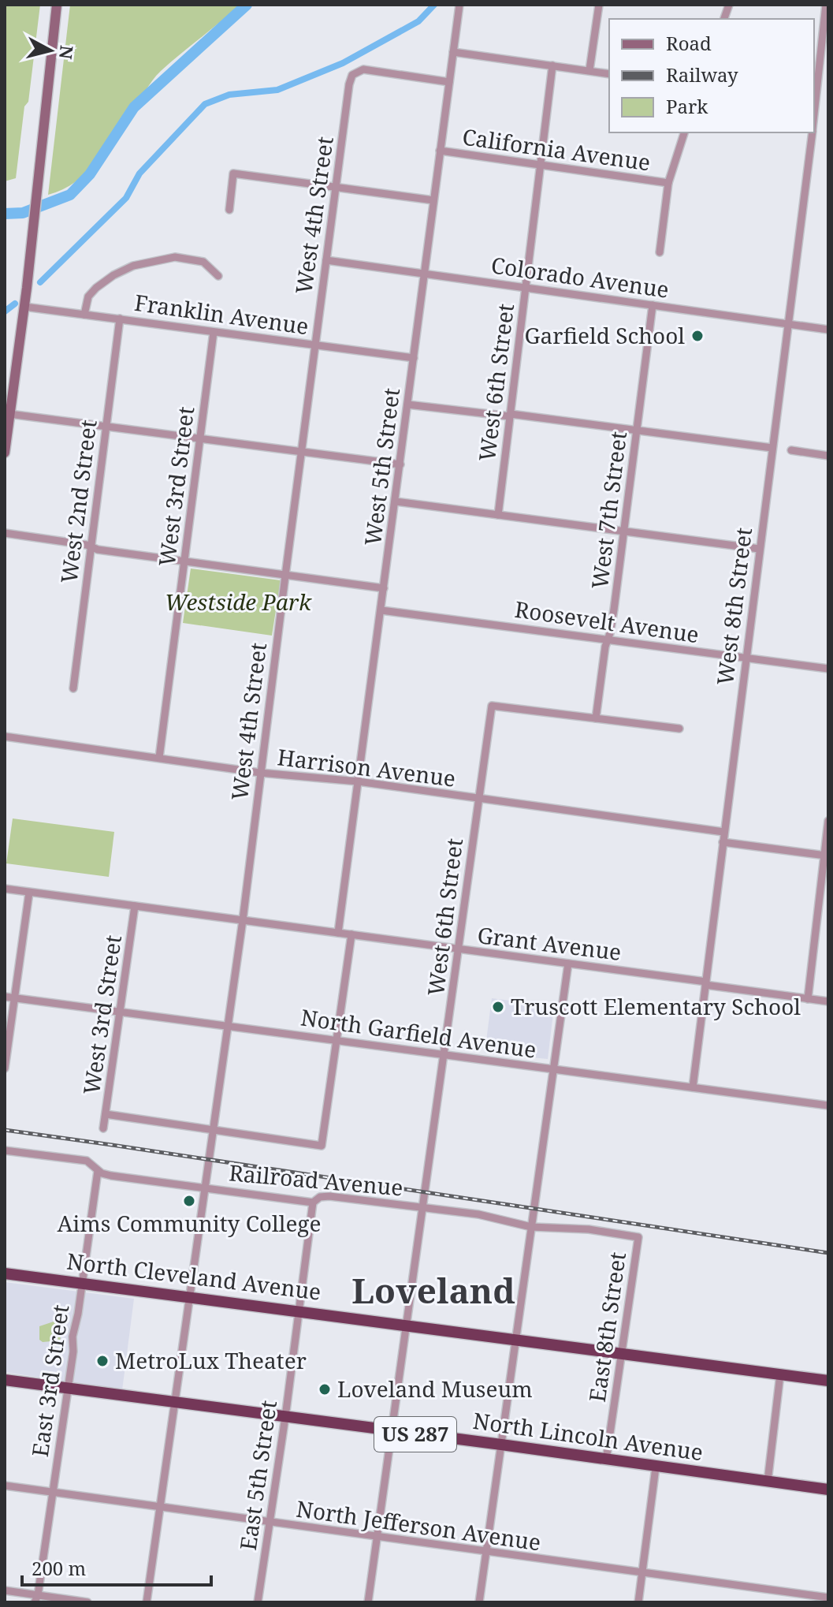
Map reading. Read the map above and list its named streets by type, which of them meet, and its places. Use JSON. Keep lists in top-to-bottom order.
{
  "streets": {
    "highway": ["North Cleveland Avenue", "US 287", "North Lincoln Avenue"],
    "street": [
      "California Avenue",
      "West 4th Street",
      "Colorado Avenue",
      "Franklin Avenue",
      "West 6th Street",
      "West 5th Street",
      "West 3rd Street",
      "West 2nd Street",
      "West 7th Street",
      "West 8th Street",
      "Roosevelt Avenue",
      "Harrison Avenue",
      "Grant Avenue",
      "North Garfield Avenue",
      "Railroad Avenue",
      "East 8th Street",
      "East 3rd Street",
      "East 5th Street",
      "North Jefferson Avenue"
    ]
  },
  "crossings": [
    ["California Avenue", "West 6th Street"],
    ["California Avenue", "West 5th Street"],
    ["West 4th Street", "Colorado Avenue"],
    ["West 4th Street", "Franklin Avenue"],
    ["West 4th Street", "West 5th Street"],
    ["West 4th Street", "Harrison Avenue"],
    ["West 4th Street", "North Garfield Avenue"],
    ["West 4th Street", "Railroad Avenue"],
    ["West 4th Street", "North Cleveland Avenue"],
    ["West 4th Street", "North Lincoln Avenue"],
    ["West 4th Street", "North Jefferson Avenue"],
    ["Colorado Avenue", "West 6th Street"],
    ["Colorado Avenue", "West 5th Street"],
    ["Colorado Avenue", "West 7th Street"],
    ["Colorado Avenue", "West 8th Street"],
    ["Franklin Avenue", "West 5th Street"],
    ["Franklin Avenue", "West 3rd Street"],
    ["Franklin Avenue", "West 2nd Street"],
    ["West 6th Street", "West 7th Street"],
    ["West 6th Street", "Harrison Avenue"],
    ["West 6th Street", "Grant Avenue"],
    ["West 6th Street", "North Garfield Avenue"],
    ["West 6th Street", "Railroad Avenue"],
    ["West 6th Street", "North Cleveland Avenue"],
    ["West 6th Street", "North Lincoln Avenue"],
    ["West 6th Street", "North Jefferson Avenue"],
    ["West 5th Street", "Roosevelt Avenue"],
    ["West 5th Street", "Harrison Avenue"],
    ["West 5th Street", "Grant Avenue"],
    ["West 3rd Street", "Harrison Avenue"],
    ["West 3rd Street", "North Garfield Avenue"],
    ["West 3rd Street", "Railroad Avenue"],
    ["West 7th Street", "Roosevelt Avenue"],
    ["West 8th Street", "Roosevelt Avenue"],
    ["West 8th Street", "Harrison Avenue"],
    ["West 8th Street", "Grant Avenue"],
    ["West 8th Street", "North Garfield Avenue"],
    ["North Garfield Avenue", "Railroad Avenue"],
    ["Railroad Avenue", "East 8th Street"],
    ["Railroad Avenue", "East 3rd Street"],
    ["Railroad Avenue", "East 5th Street"],
    ["North Cleveland Avenue", "East 8th Street"],
    ["North Cleveland Avenue", "East 3rd Street"],
    ["North Cleveland Avenue", "East 5th Street"],
    ["East 8th Street", "North Lincoln Avenue"],
    ["East 3rd Street", "North Lincoln Avenue"],
    ["East 3rd Street", "North Jefferson Avenue"],
    ["North Lincoln Avenue", "East 5th Street"],
    ["East 5th Street", "North Jefferson Avenue"]
  ],
  "districts": ["Loveland"],
  "parks": ["Westside Park"],
  "places": [
    "Garfield School",
    "Truscott Elementary School",
    "Aims Community College",
    "MetroLux Theater",
    "Loveland Museum"
  ],
  "legend": ["Road", "Railway", "Park"],
  "scale_bar": "200 m",
  "north": "right"
}
